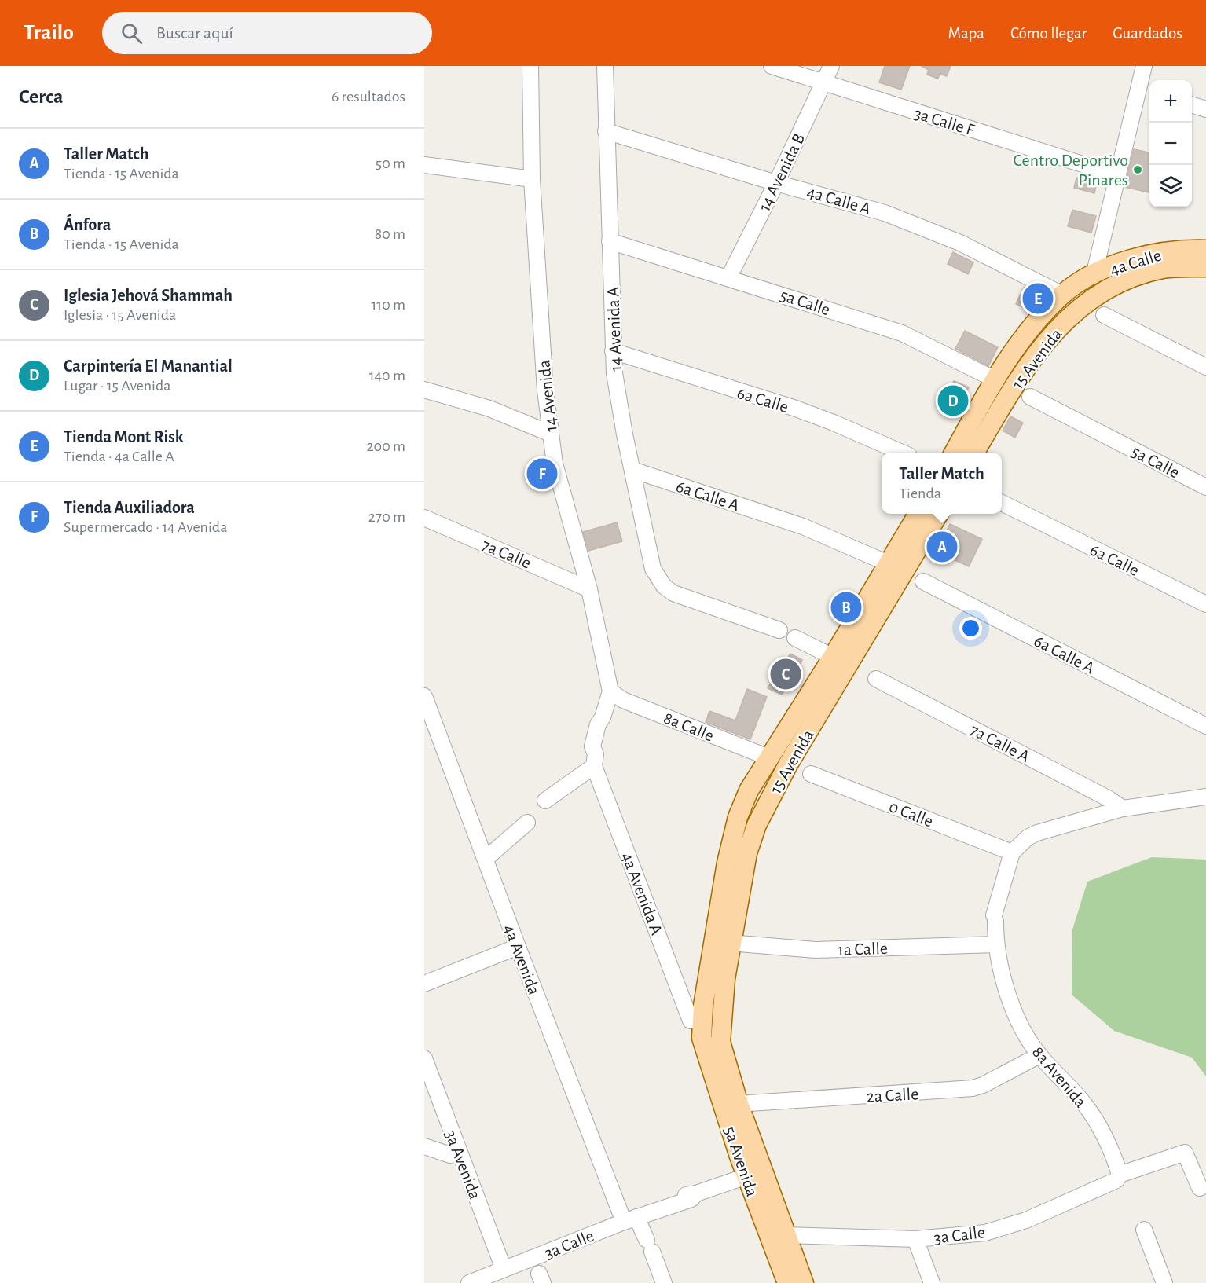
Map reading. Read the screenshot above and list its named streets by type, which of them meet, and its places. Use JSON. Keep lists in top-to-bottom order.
{
  "streets": {
    "main road": ["4a Calle", "15 Avenida", "5a Avenida"],
    "street": [
      "3a Calle F",
      "14 Avenida B",
      "4a Calle A",
      "5a Calle",
      "14 Avenida A",
      "14 Avenida",
      "6a Calle",
      "6a Calle A",
      "7a Calle",
      "8a Calle",
      "7a Calle A",
      "0 Calle",
      "4a Avenida A",
      "1a Calle",
      "4a Avenida",
      "8a Avenida",
      "2a Calle",
      "3a Avenida",
      "3a Calle"
    ]
  },
  "crossings": [
    ["3a Calle F", "14 Avenida B"],
    ["14 Avenida B", "4a Calle A"],
    ["14 Avenida B", "5a Calle"],
    ["4a Calle A", "14 Avenida A"],
    ["4a Calle A", "15 Avenida"],
    ["4a Calle", "15 Avenida"],
    ["5a Calle", "14 Avenida A"],
    ["5a Calle", "15 Avenida"],
    ["14 Avenida A", "6a Calle"],
    ["14 Avenida A", "6a Calle A"],
    ["15 Avenida", "6a Calle A"],
    ["15 Avenida", "8a Calle"],
    ["15 Avenida", "1a Calle"],
    ["15 Avenida", "5a Avenida"],
    ["14 Avenida", "7a Calle"],
    ["14 Avenida", "8a Calle"],
    ["14 Avenida", "4a Avenida A"],
    ["0 Calle", "8a Avenida"],
    ["1a Calle", "8a Avenida"],
    ["4a Avenida", "3a Calle"],
    ["8a Avenida", "2a Calle"],
    ["8a Avenida", "3a Calle"],
    ["2a Calle", "5a Avenida"],
    ["5a Avenida", "3a Calle"],
    ["3a Avenida", "3a Calle"]
  ],
  "places": ["Centro Deportivo Pinares"],
  "page": {
    "header": "Trailo",
    "search": "Buscar aquí",
    "nav": ["Mapa", "Cómo llegar", "Guardados"],
    "heading": ["Cerca", "6 resultados"],
    "map_buttons": ["+", "−"],
    "list": [
      {
        "mark": "A",
        "name": "Taller Match",
        "note": "Tienda · 15 Avenida",
        "value": "50 m"
      },
      {
        "mark": "B",
        "name": "Ánfora",
        "note": "Tienda · 15 Avenida",
        "value": "80 m"
      },
      {
        "mark": "C",
        "name": "Iglesia Jehová Shammah",
        "note": "Iglesia · 15 Avenida",
        "value": "110 m"
      },
      {
        "mark": "D",
        "name": "Carpintería El Manantial",
        "note": "Lugar · 15 Avenida",
        "value": "140 m"
      },
      {
        "mark": "E",
        "name": "Tienda Mont Risk",
        "note": "Tienda · 4a Calle A",
        "value": "200 m"
      },
      {
        "mark": "F",
        "name": "Tienda Auxiliadora",
        "note": "Supermercado · 14 Avenida",
        "value": "270 m"
      }
    ],
    "pins": [
      "E",
      "D",
      "F",
      "A",
      "B",
      "C"
    ],
    "popup": ["Taller Match", "Tienda"]
  }
}
